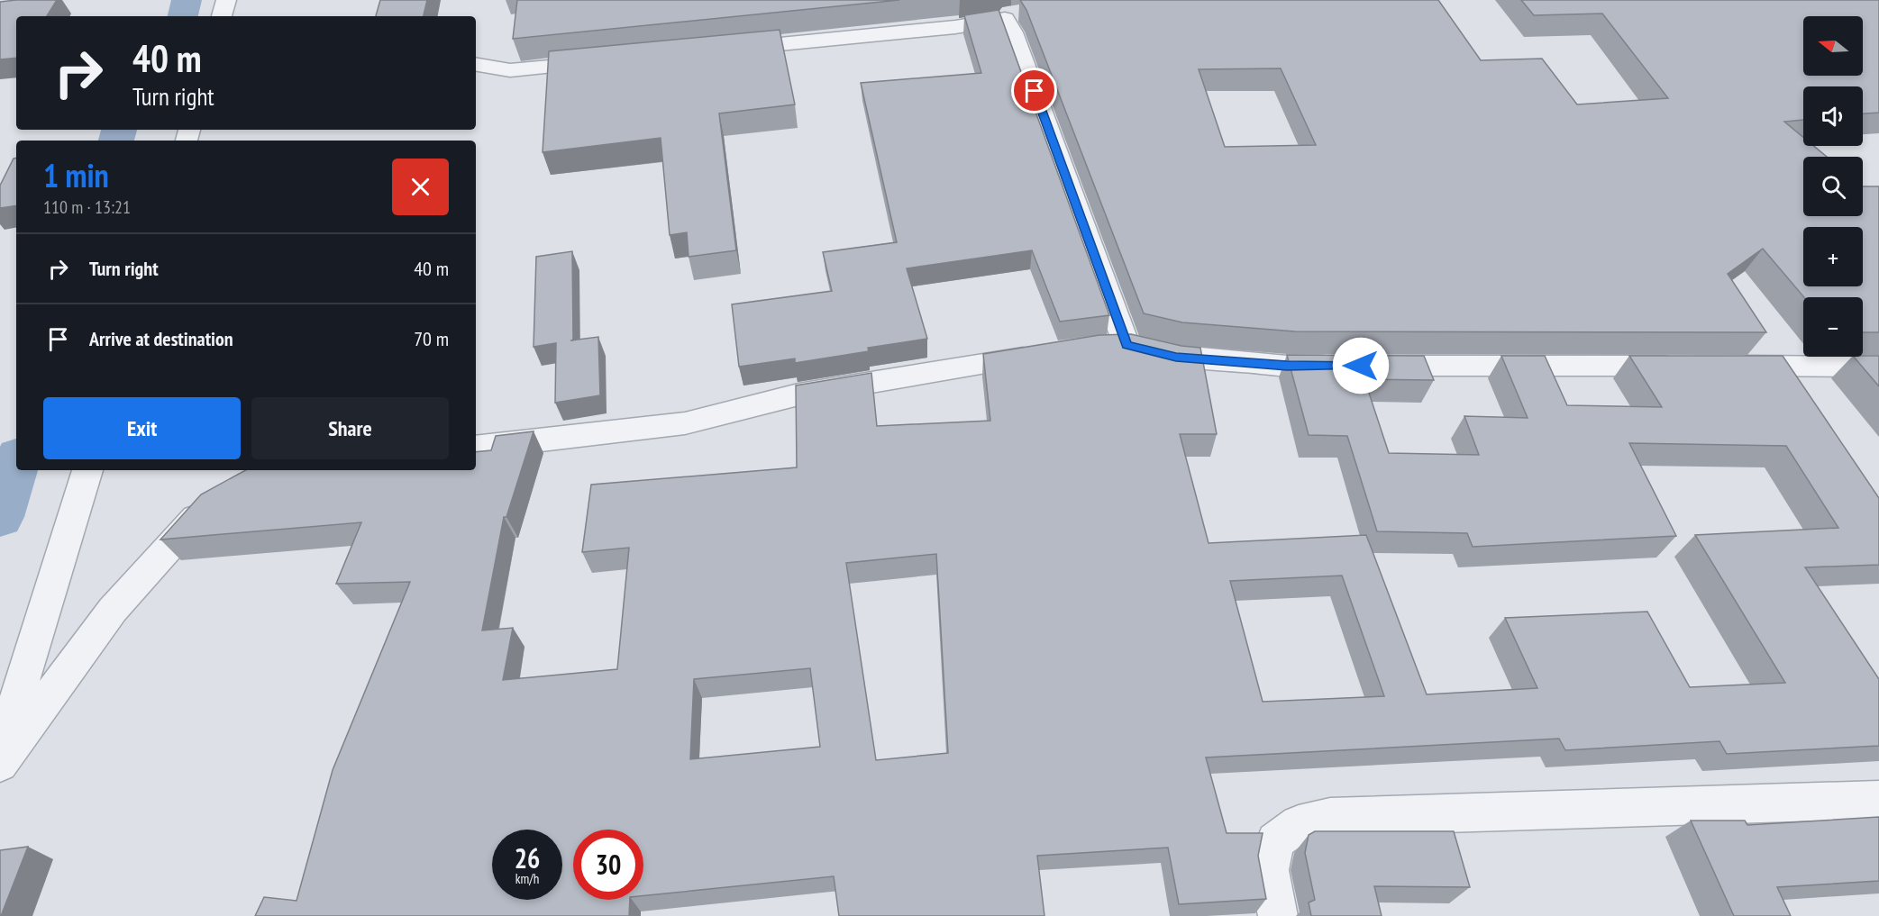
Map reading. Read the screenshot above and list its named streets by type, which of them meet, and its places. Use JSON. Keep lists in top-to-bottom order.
{
  "north": "left",
  "page": {
    "map_buttons": ["+", "−"],
    "turn": ["40 m", "Turn right"],
    "heading": ["1 min", "110 m · 13:21"],
    "list": [
      {
        "name": "Turn right",
        "value": "40 m"
      },
      {
        "name": "Arrive at destination",
        "value": "70 m"
      }
    ],
    "buttons": ["Exit", "Share"],
    "speed": "26 km/h",
    "limit": "30"
  }
}
